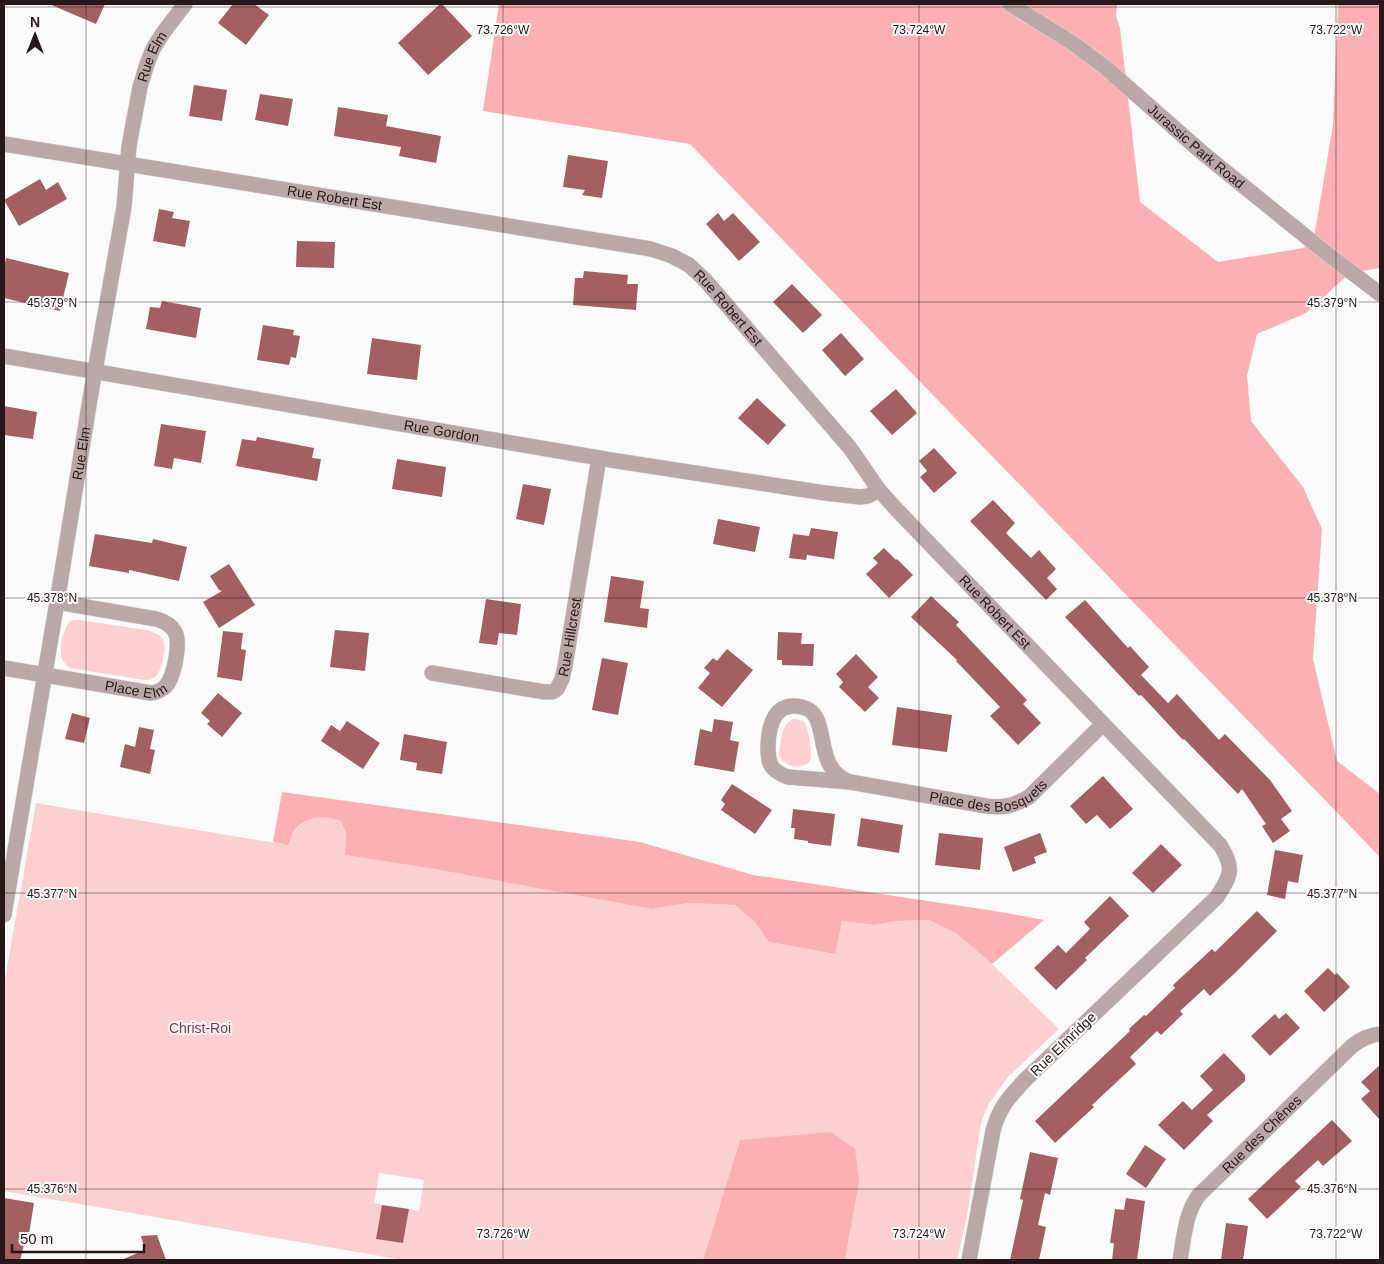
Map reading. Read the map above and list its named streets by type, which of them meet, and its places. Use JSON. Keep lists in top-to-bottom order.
{
  "streets": {
    "street": [
      "Rue Elm",
      "Jurassic Park Road",
      "Rue Robert Est",
      "Rue Gordon",
      "Rue Hillcrest",
      "Place Elm",
      "Place des Bosquets",
      "Rue Elmridge",
      "Rue des Chênes"
    ]
  },
  "crossings": [
    ["Rue Elm", "Rue Robert Est"],
    ["Rue Elm", "Rue Gordon"],
    ["Rue Elm", "Place Elm"],
    ["Rue Robert Est", "Rue Gordon"],
    ["Rue Robert Est", "Place des Bosquets"],
    ["Rue Robert Est", "Rue Elmridge"],
    ["Rue Gordon", "Rue Hillcrest"]
  ],
  "parks": ["Christ-Roi"],
  "scale_bar": "50 m",
  "north": "top",
  "coordinates": [
    "73.726°W",
    "73.724°W",
    "73.722°W",
    "45.379°N",
    "45.378°N",
    "45.377°N",
    "45.376°N"
  ]
}
